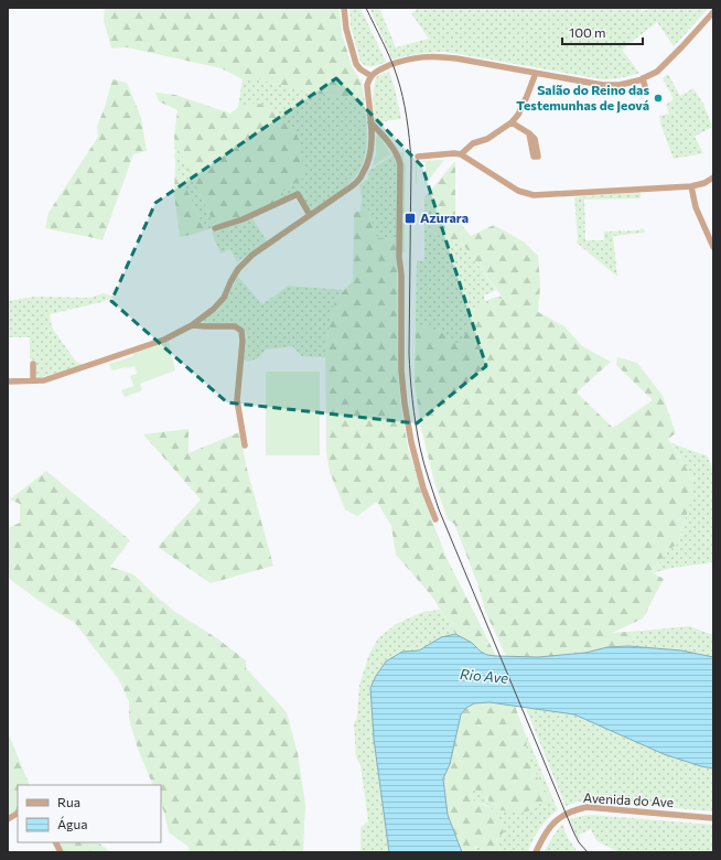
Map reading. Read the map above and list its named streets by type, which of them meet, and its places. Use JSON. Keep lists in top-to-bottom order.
{
  "streets": {
    "street": ["Avenida do Ave"]
  },
  "water": ["Rio Ave"],
  "places": {
    "other": ["Salão do Reino das Testemunhas de Jeová"],
    "transit": ["Azurara"]
  },
  "legend": ["Rua", "Água"],
  "scale_bar": "100 m"
}
